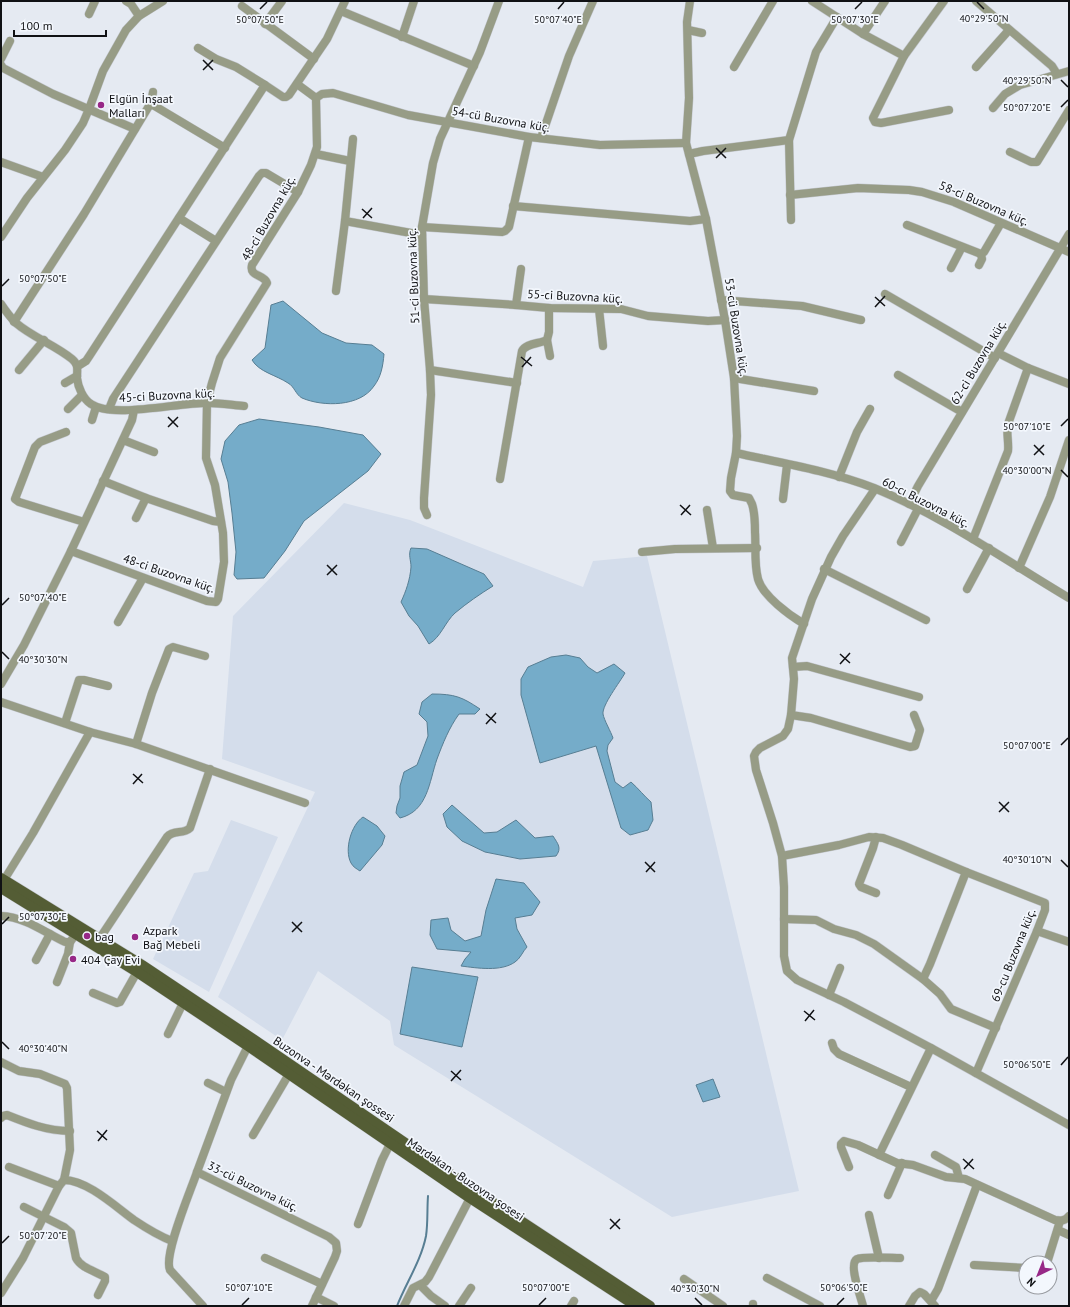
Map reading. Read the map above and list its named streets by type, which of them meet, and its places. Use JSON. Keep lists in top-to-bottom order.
{
  "streets": {
    "main road": ["Buzonva - Mərdəkan şossesi", "Mərdəkan - Buzovna şosesi"],
    "street": [
      "54-cü Buzovna küç.",
      "58-ci Buzovna küç.",
      "48-ci Buzovna küç.",
      "51-ci Buzovna küç.",
      "55-ci Buzovna küç.",
      "53-cü Buzovna küç.",
      "62-ci Buzovna küç.",
      "45-ci Buzovna küç.",
      "60-cı Buzovna küç.",
      "69-cu Buzovna küç.",
      "33-cü Buzovna küç."
    ]
  },
  "crossings": [
    ["54-cü Buzovna küç.", "48-ci Buzovna küç."],
    ["54-cü Buzovna küç.", "51-ci Buzovna küç."],
    ["54-cü Buzovna küç.", "53-cü Buzovna küç."],
    ["58-ci Buzovna küç.", "62-ci Buzovna küç."],
    ["48-ci Buzovna küç.", "45-ci Buzovna küç."],
    ["51-ci Buzovna küç.", "55-ci Buzovna küç."],
    ["55-ci Buzovna küç.", "53-cü Buzovna küç."],
    ["53-cü Buzovna küç.", "60-cı Buzovna küç."],
    ["62-ci Buzovna küç.", "60-cı Buzovna küç."],
    ["Buzonva - Mərdəkan şossesi", "Mərdəkan - Buzovna şosesi"],
    ["Mərdəkan - Buzovna şosesi", "33-cü Buzovna küç."]
  ],
  "places": [
    "Elgün İnşaat Malları",
    "bag",
    "Azpark Bağ Mebeli",
    "404 Çay Evi"
  ],
  "scale_bar": "100 m",
  "north": "bottom left",
  "coordinates": [
    "40°29'50\"N",
    "50°07'50\"E",
    "50°07'40\"E",
    "50°07'30\"E",
    "50°07'20\"E",
    "50°07'10\"E",
    "40°30'00\"N",
    "40°30'30\"N",
    "50°07'00\"E",
    "40°30'10\"N",
    "40°30'40\"N",
    "50°06'50\"E"
  ]
}
